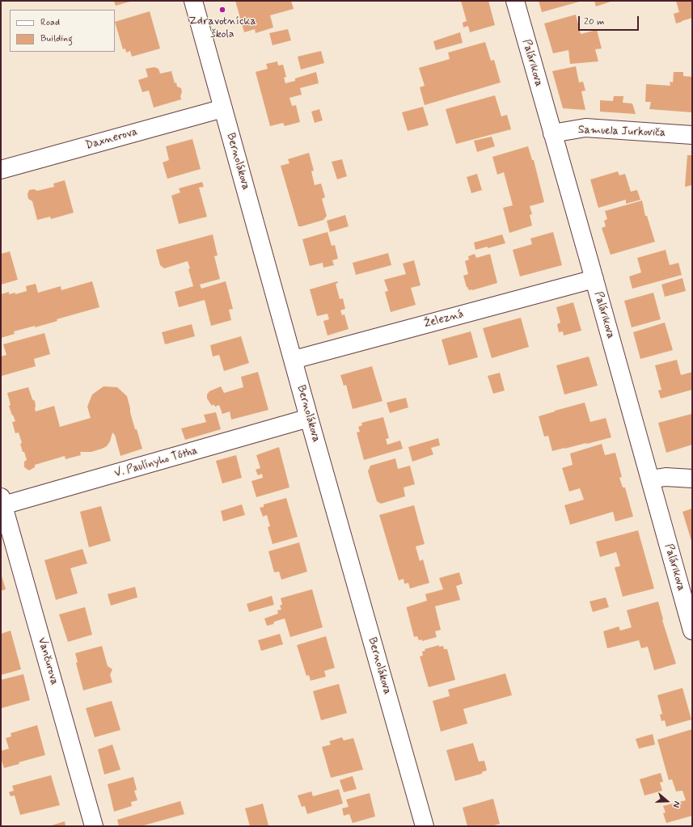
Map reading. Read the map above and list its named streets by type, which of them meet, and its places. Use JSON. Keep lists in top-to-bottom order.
{
  "streets": {
    "street": [
      "Palárikova",
      "Samuela Jurkoviča",
      "Daxnerova",
      "Bernolákova",
      "Železná",
      "V. Paulínyho Tótha",
      "Vančurova"
    ]
  },
  "crossings": [
    ["Palárikova", "Samuela Jurkoviča"],
    ["Palárikova", "Železná"],
    ["Daxnerova", "Bernolákova"],
    ["Bernolákova", "Železná"],
    ["Bernolákova", "V. Paulínyho Tótha"],
    ["V. Paulínyho Tótha", "Vančurova"]
  ],
  "places": ["Zdravotnícka škola"],
  "legend": ["Road", "Building"],
  "scale_bar": "20 m",
  "north": "right"
}
